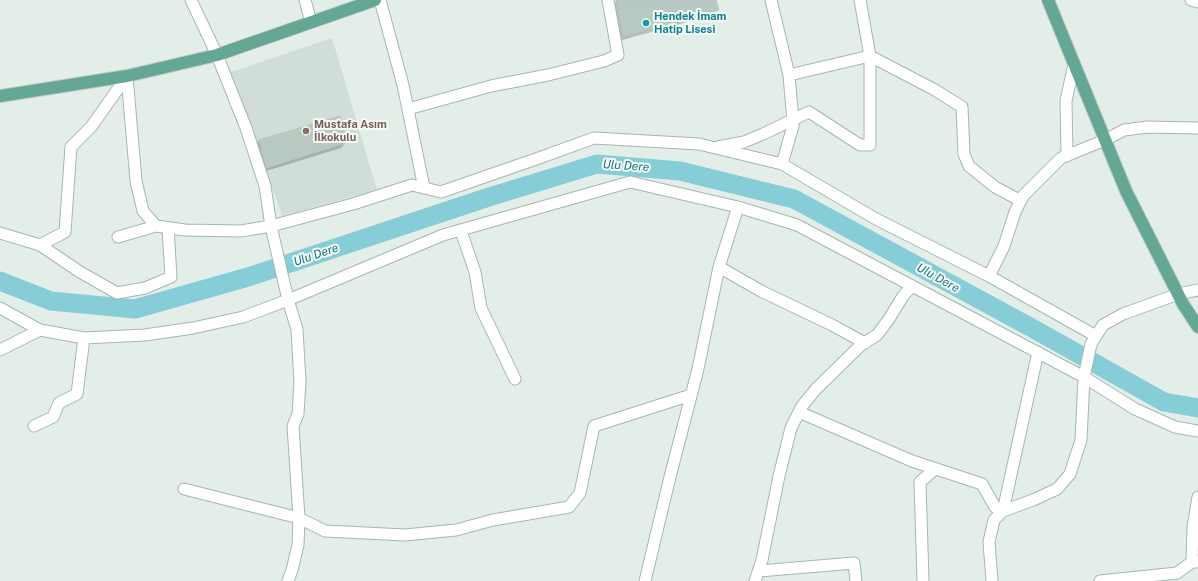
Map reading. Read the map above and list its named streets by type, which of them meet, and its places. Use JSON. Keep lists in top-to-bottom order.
{
  "water": ["Ulu Dere"],
  "places": ["Hendek İmam Hatip Lisesi", "Mustafa Asım İlkokulu"]
}
